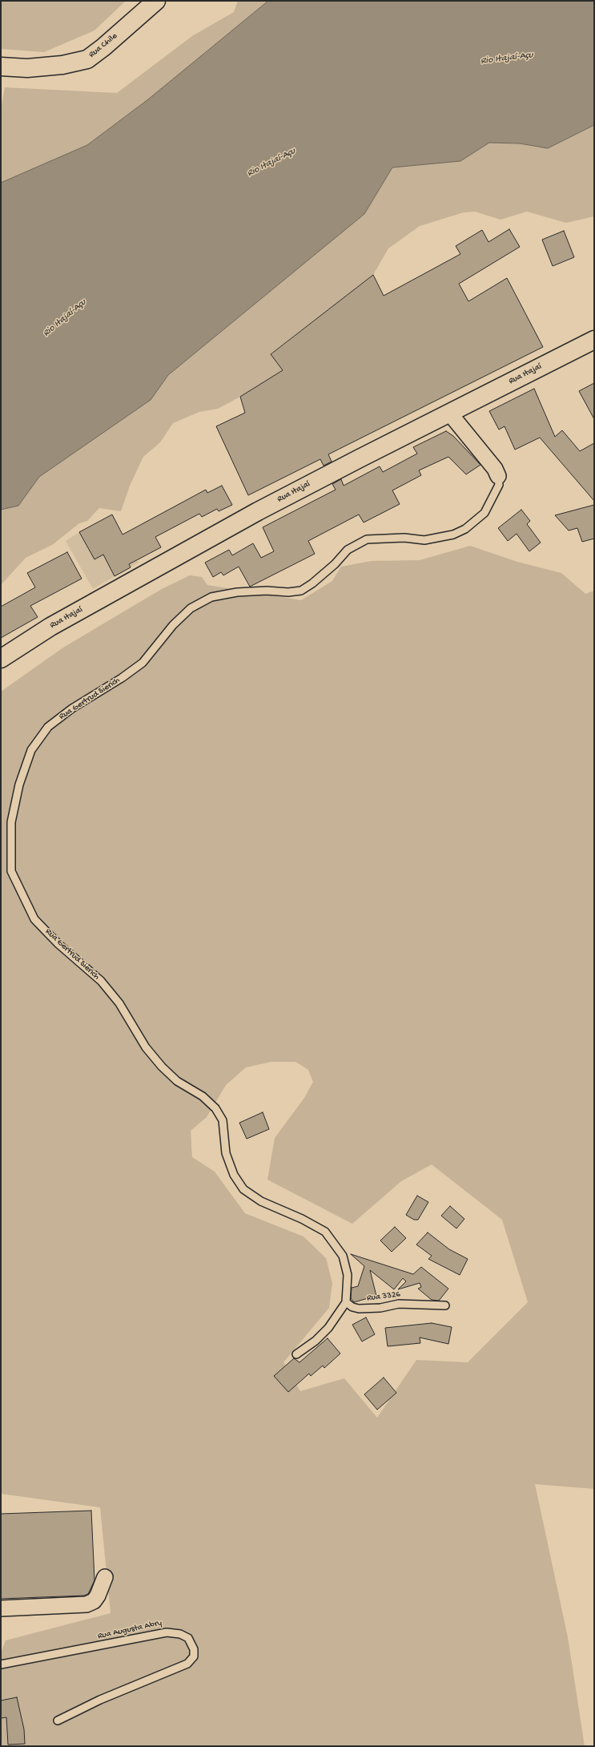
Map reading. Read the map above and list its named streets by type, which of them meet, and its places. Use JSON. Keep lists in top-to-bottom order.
{
  "streets": {
    "main road": ["Rua Chile", "Rua Itajaí"],
    "street": ["Rua Gertrud Sierich"],
    "lane": ["Rua 3326", "Rua Augusta Abry"]
  },
  "crossings": [
    ["Rua Itajaí", "Rua Gertrud Sierich"],
    ["Rua Gertrud Sierich", "Rua 3326"]
  ],
  "water": ["Rio Itajaí-Açu"]
}
